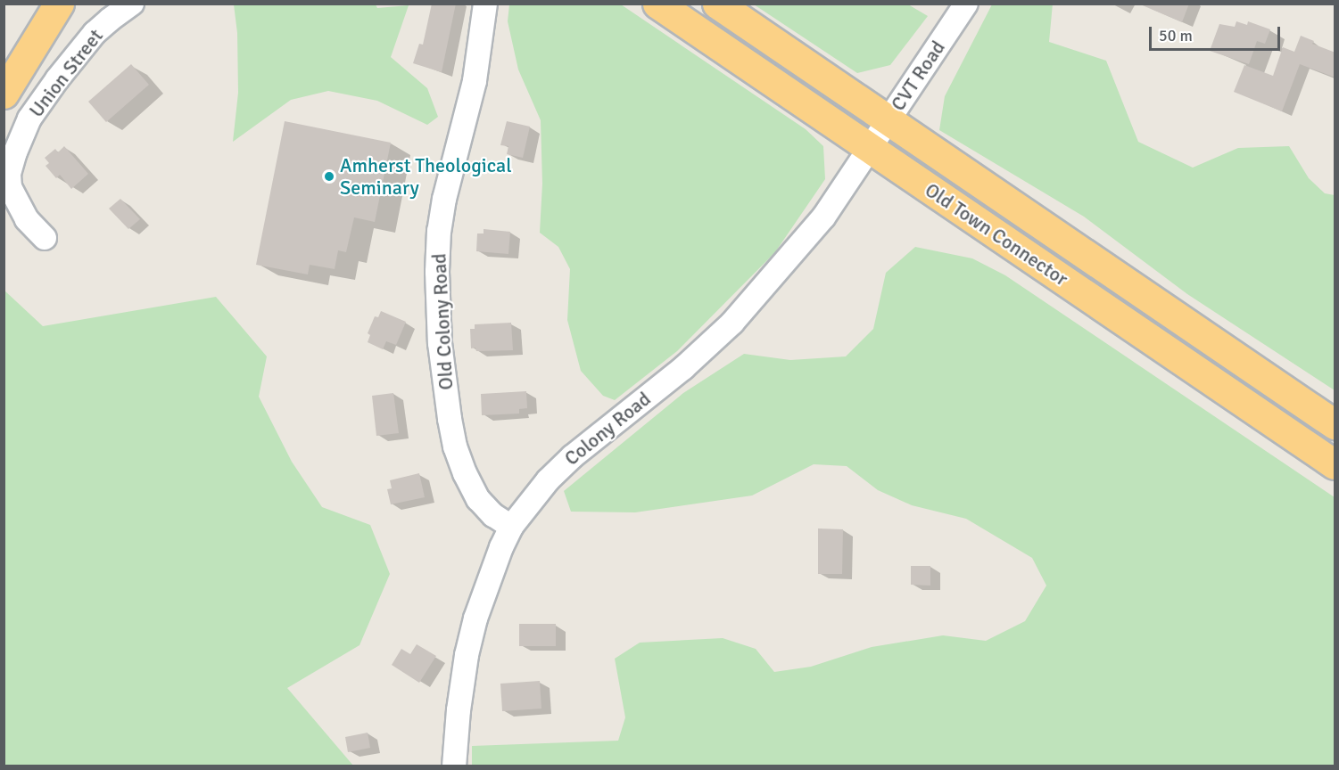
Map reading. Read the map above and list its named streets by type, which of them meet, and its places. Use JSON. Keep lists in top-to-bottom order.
{
  "streets": {
    "highway": ["Old Town Connector"],
    "street": [
      "Union Street",
      "CVT Road",
      "Old Colony Road",
      "Colony Road"
    ]
  },
  "crossings": [
    ["CVT Road", "Old Town Connector"],
    ["CVT Road", "Colony Road"],
    ["Old Town Connector", "Colony Road"],
    ["Old Colony Road", "Colony Road"]
  ],
  "places": ["Amherst Theological Seminary"],
  "scale_bar": "50 m"
}
